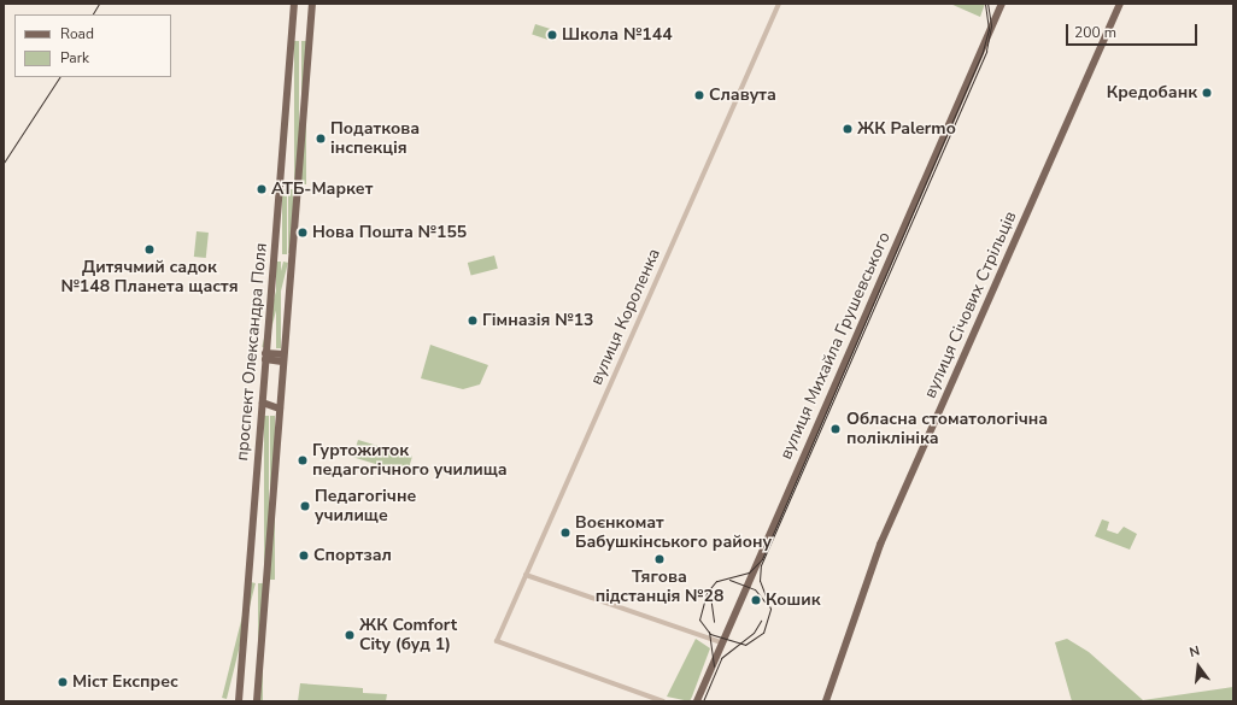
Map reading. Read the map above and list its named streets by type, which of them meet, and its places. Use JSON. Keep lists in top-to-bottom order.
{
  "streets": {
    "main road": ["вулиця Січових Стрільців", "вулиця Михайла Грушевського", "проспект Олександра Поля"],
    "street": ["вулиця Короленка"]
  },
  "places": [
    "Школа №144",
    "Кредобанк",
    "Славута",
    "ЖК Palermo",
    "Податкова інспекція",
    "АТБ-Маркет",
    "Нова Пошта №155",
    "Дитячмий садок №148 Планета щастя",
    "Гімназія №13",
    "Обласна стоматологічна поліклініка",
    "Гуртожиток педагогічного училища",
    "Педагогічне училище",
    "Воєнкомат Бабушкінського району",
    "Спортзал",
    "Тягова пiдстанцiя №28",
    "Кошик",
    "ЖК Comfort City (буд 1)",
    "Міст Експрес"
  ],
  "legend": ["Road", "Park"],
  "scale_bar": "200 m",
  "north": "top"
}
